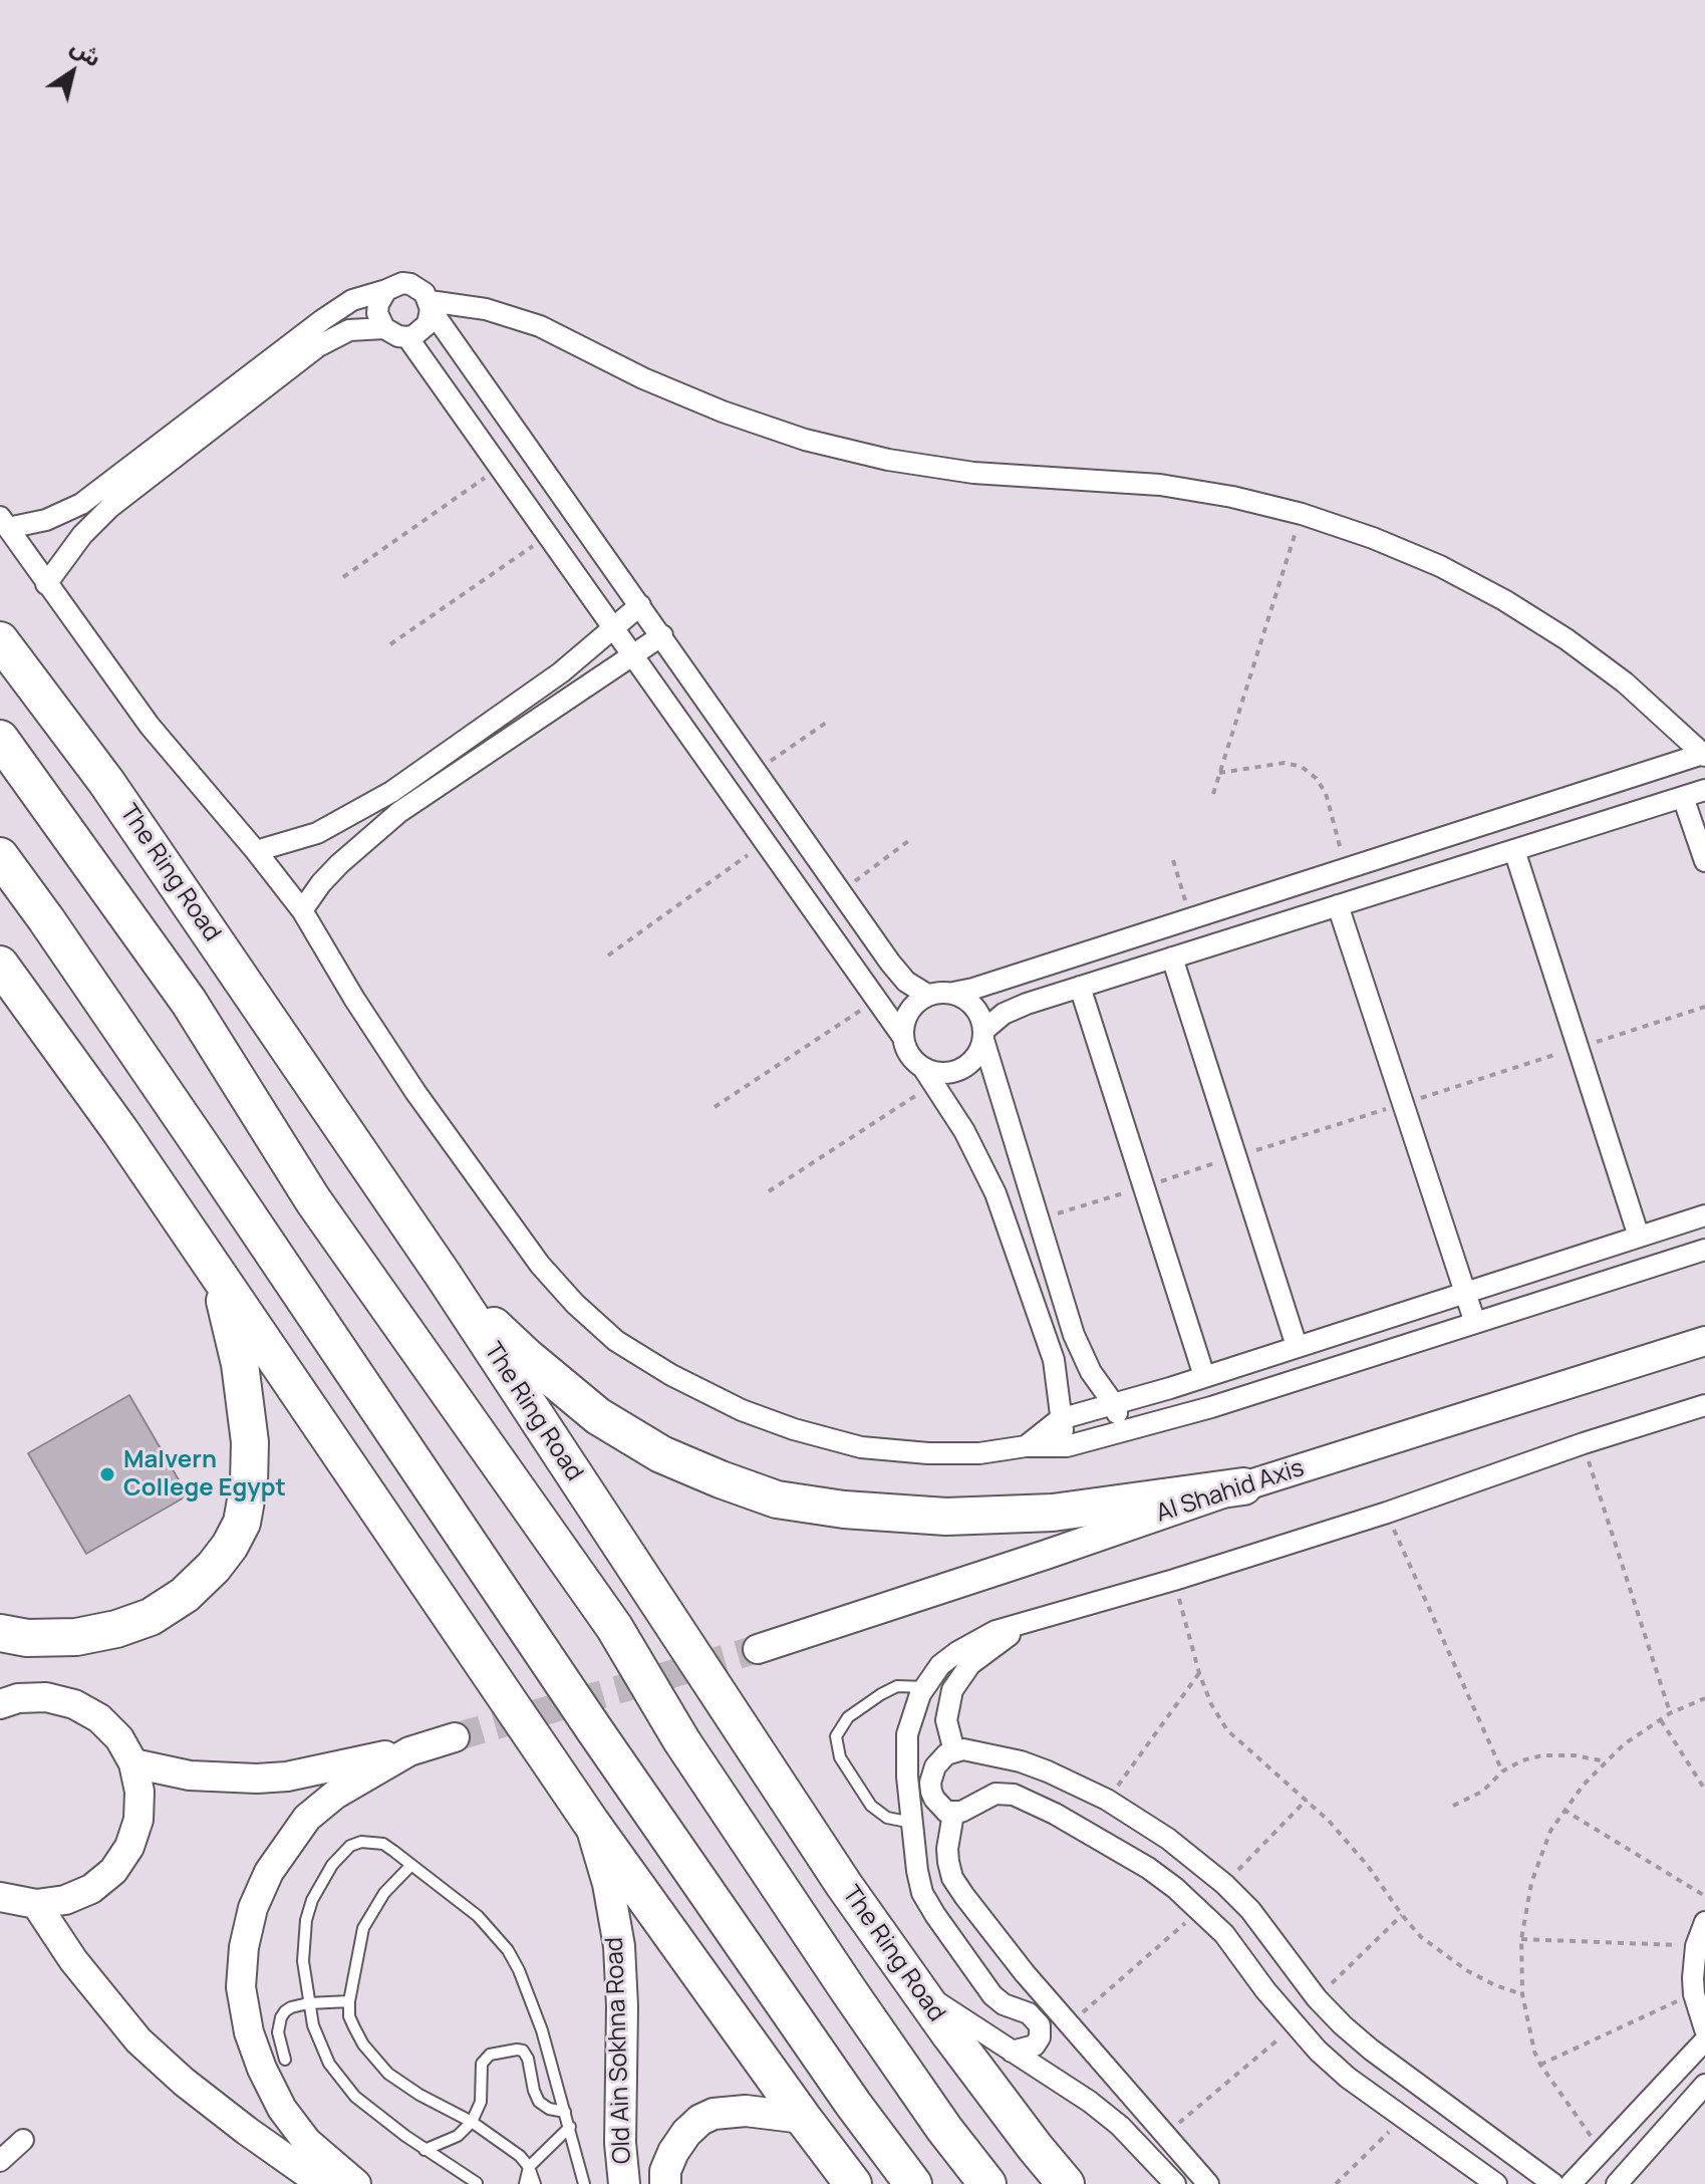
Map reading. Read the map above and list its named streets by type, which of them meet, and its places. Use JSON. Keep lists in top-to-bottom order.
{
  "streets": {
    "highway": ["The Ring Road"],
    "main road": ["Old Ain Sokhna Road"],
    "street": ["Al Shahid Axis"]
  },
  "places": ["Malvern College Egypt"],
  "north": "top right"
}
